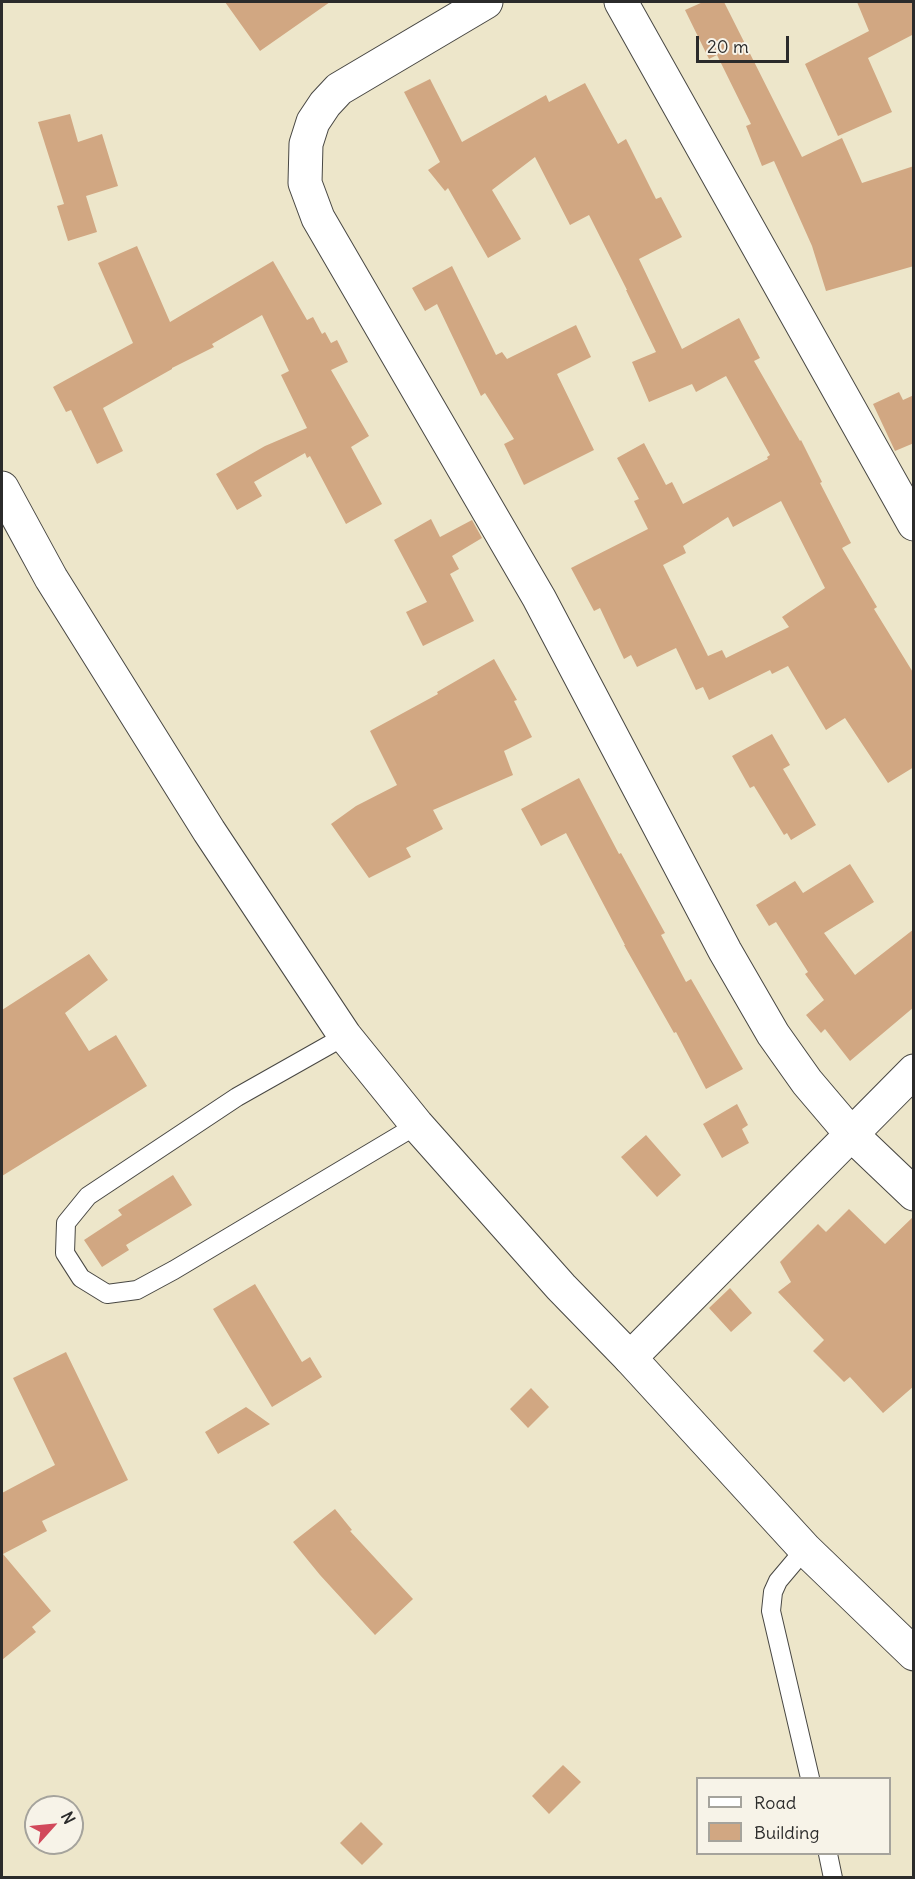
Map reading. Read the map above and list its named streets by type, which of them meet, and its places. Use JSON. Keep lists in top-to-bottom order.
{
  "legend": ["Road", "Building"],
  "scale_bar": "20 m",
  "north": "top right"
}
